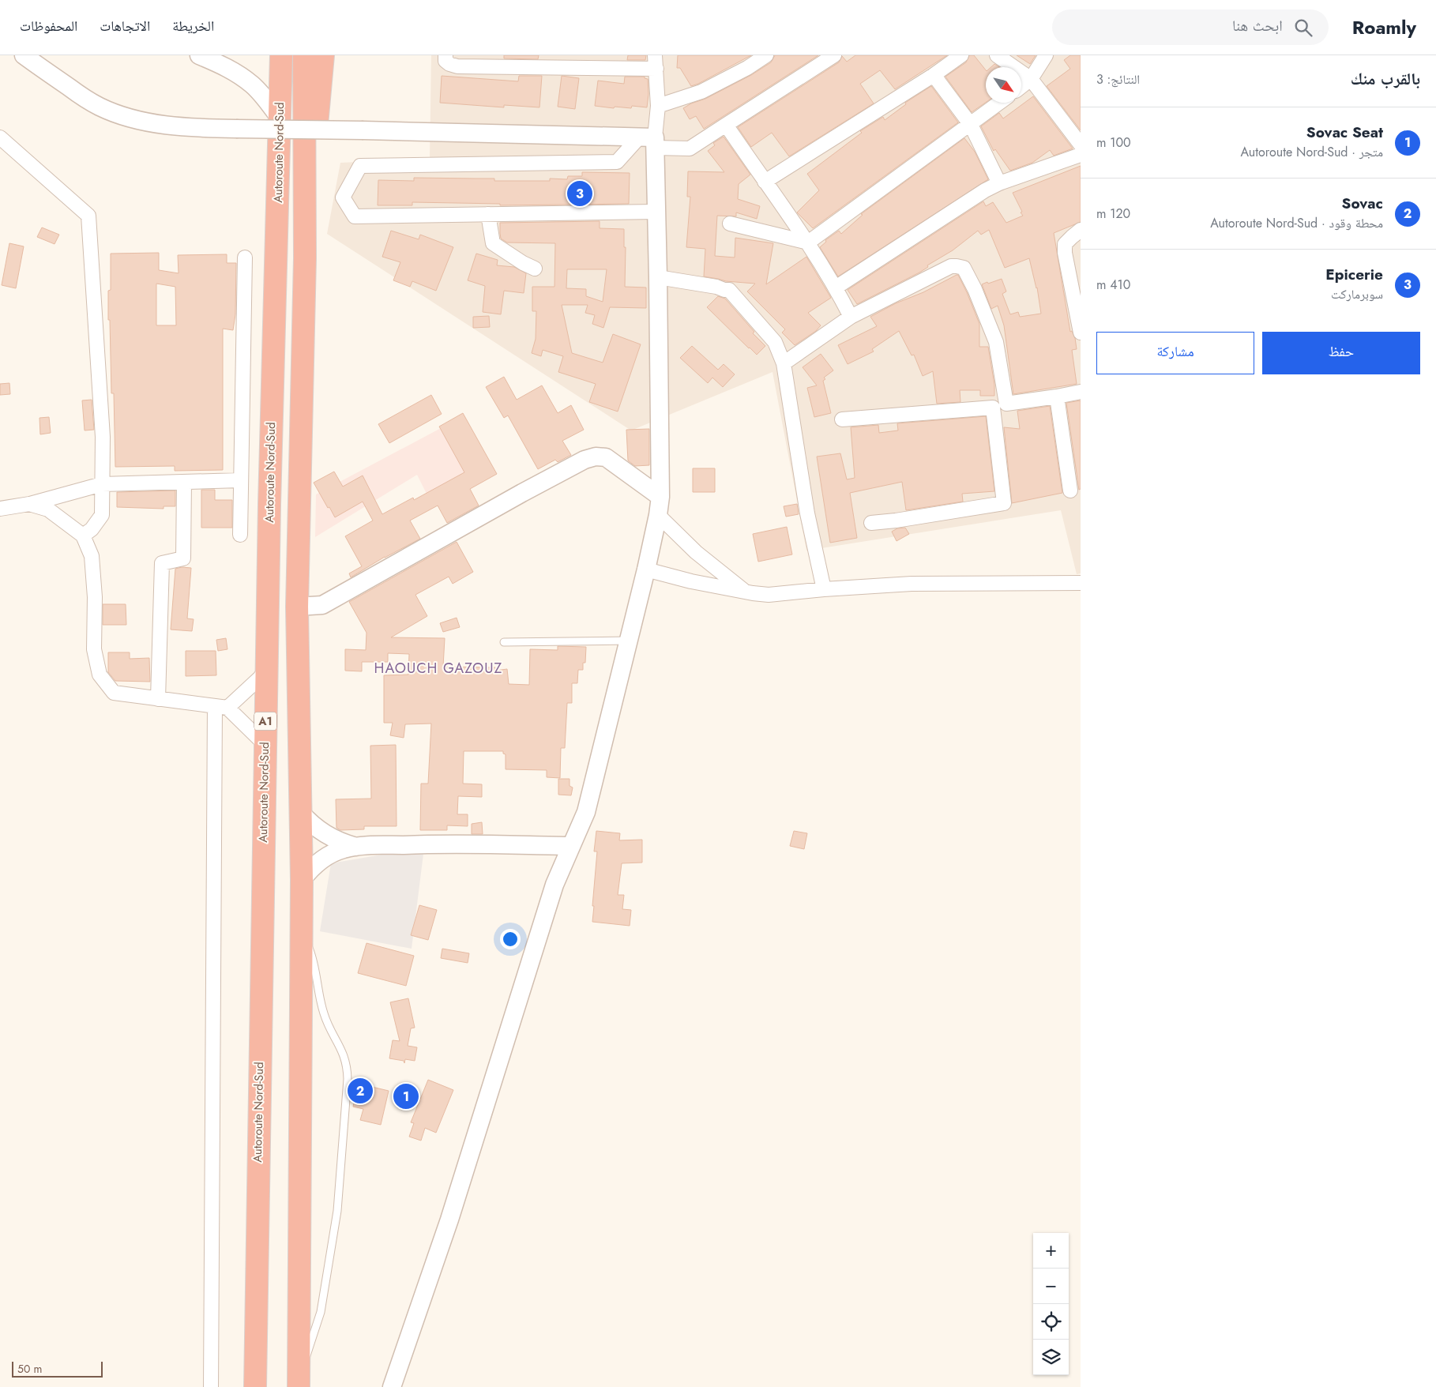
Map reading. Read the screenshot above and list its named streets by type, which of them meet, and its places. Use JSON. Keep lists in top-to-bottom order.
{
  "streets": {
    "highway": ["Autoroute Nord-Sud", "A1"]
  },
  "districts": ["HAOUCH GAZOUZ"],
  "scale_bar": "50 m",
  "north": "bottom right",
  "page": {
    "header": "Roamly",
    "search": "ابحث هنا",
    "nav": ["الخريطة", "الاتجاهات", "المحفوظات"],
    "heading": ["بالقرب منك", "النتائج: 3"],
    "list": [
      {
        "mark": "1",
        "name": "Sovac Seat",
        "note": "متجر · Autoroute Nord-Sud",
        "value": "100 m"
      },
      {
        "mark": "2",
        "name": "Sovac",
        "note": "محطة وقود · Autoroute Nord-Sud",
        "value": "120 m"
      },
      {
        "mark": "3",
        "name": "Epicerie",
        "note": "سوبرماركت",
        "value": "410 m"
      }
    ],
    "pins": ["3", "2", "1"],
    "buttons": ["حفظ", "مشاركة"],
    "map_buttons": ["+", "−"],
    "scale": "50 m"
  }
}
